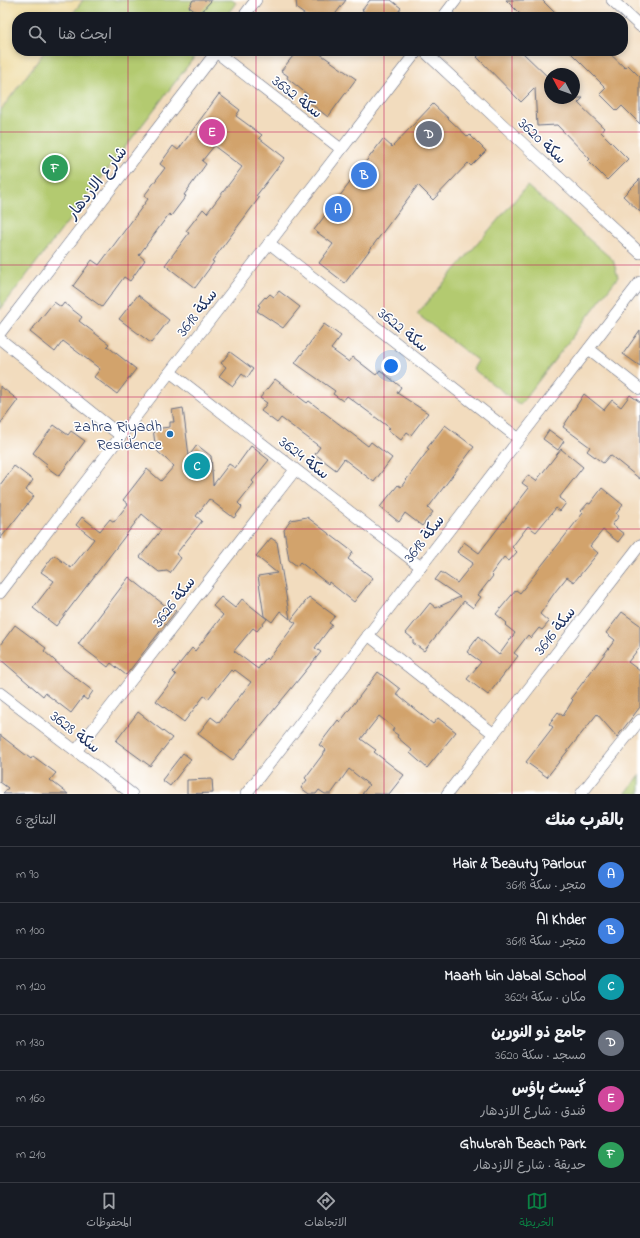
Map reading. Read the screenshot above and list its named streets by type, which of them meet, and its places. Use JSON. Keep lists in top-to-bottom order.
{
  "streets": {
    "street": [
      "سكة 3632",
      "سكة 3620",
      "شارع الازدهار",
      "سكة 3618",
      "سكة 3622",
      "سكة 3624",
      "سكة 3626",
      "سكة 3616",
      "سكة 3628"
    ]
  },
  "crossings": [
    ["سكة 3632", "سكة 3618"],
    ["سكة 3618", "سكة 3622"],
    ["سكة 3618", "سكة 3624"],
    ["سكة 3624", "سكة 3626"],
    ["سكة 3626", "سكة 3628"]
  ],
  "places": ["Zahra Riyadh Residence"],
  "north": "top left",
  "page": {
    "search": "ابحث هنا",
    "pins": [
      "E",
      "D",
      "F",
      "B",
      "A",
      "C"
    ],
    "heading": ["بالقرب منك", "النتائج: 6"],
    "list": [
      {
        "mark": "A",
        "name": "Hair & Beauty Parlour",
        "note": "متجر · سكة 3618",
        "value": "90 m"
      },
      {
        "mark": "B",
        "name": "Al Khder",
        "note": "متجر · سكة 3618",
        "value": "100 m"
      },
      {
        "mark": "C",
        "name": "Maath bin Jabal School",
        "note": "مكان · سكة 3624",
        "value": "120 m"
      },
      {
        "mark": "D",
        "name": "جامع ذو النورين",
        "note": "مسجد · سكة 3620",
        "value": "130 m"
      },
      {
        "mark": "E",
        "name": "گیسٹ ہاؤس",
        "note": "فندق · شارع الازدهار",
        "value": "160 m"
      },
      {
        "mark": "F",
        "name": "Ghubrah Beach Park",
        "note": "حديقة · شارع الازدهار",
        "value": "210 m"
      }
    ],
    "nav": ["الخريطة", "الاتجاهات", "المحفوظات"]
  }
}
